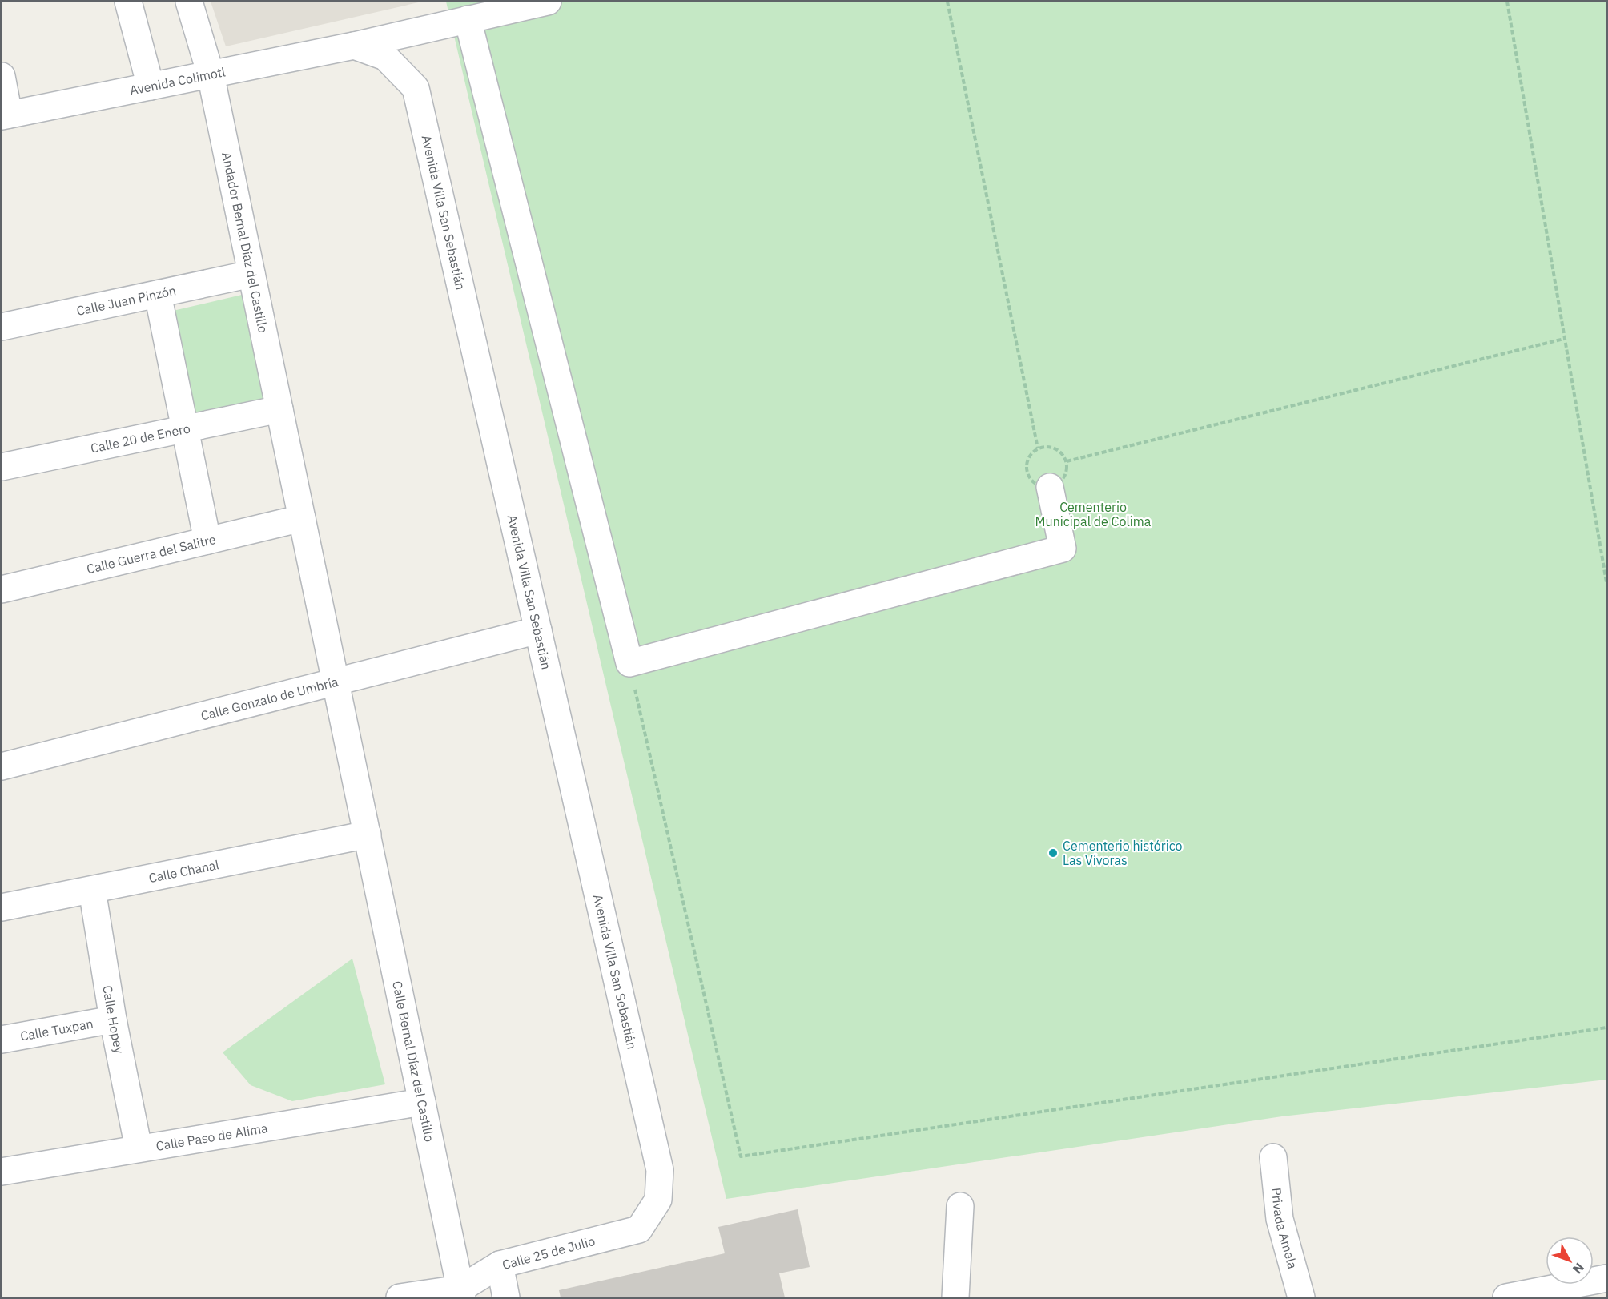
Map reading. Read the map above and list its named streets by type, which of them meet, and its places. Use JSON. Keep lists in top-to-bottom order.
{
  "streets": {
    "street": [
      "Avenida Colimotl",
      "Avenida Villa San Sebastián",
      "Andador Bernal Díaz del Castillo",
      "Calle Juan Pinzón",
      "Calle 20 de Enero",
      "Calle Guerra del Salitre",
      "Calle Gonzalo de Umbría",
      "Calle Chanal",
      "Calle Hopey",
      "Calle Tuxpan",
      "Calle Bernal Díaz del Castillo",
      "Calle Paso de Alima",
      "Privada Amela",
      "Calle 25 de Julio"
    ]
  },
  "crossings": [
    ["Avenida Colimotl", "Avenida Villa San Sebastián"],
    ["Avenida Colimotl", "Andador Bernal Díaz del Castillo"],
    ["Avenida Villa San Sebastián", "Calle Gonzalo de Umbría"],
    ["Avenida Villa San Sebastián", "Calle 25 de Julio"],
    ["Andador Bernal Díaz del Castillo", "Calle Juan Pinzón"],
    ["Andador Bernal Díaz del Castillo", "Calle 20 de Enero"],
    ["Calle Chanal", "Calle Hopey"],
    ["Calle Chanal", "Calle Bernal Díaz del Castillo"],
    ["Calle Hopey", "Calle Tuxpan"],
    ["Calle Hopey", "Calle Paso de Alima"],
    ["Calle Bernal Díaz del Castillo", "Calle Paso de Alima"],
    ["Calle Bernal Díaz del Castillo", "Calle 25 de Julio"]
  ],
  "parks": ["Cementerio Municipal de Colima"],
  "places": ["Cementerio histórico Las Vívoras"],
  "north": "bottom right"
}
